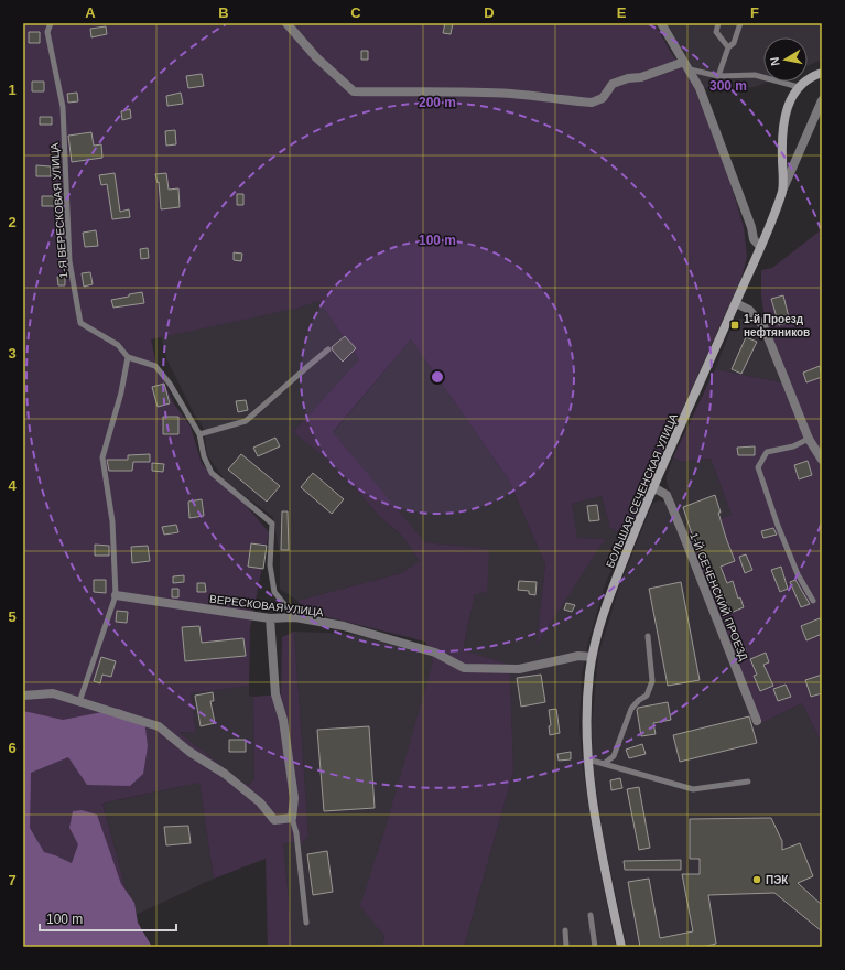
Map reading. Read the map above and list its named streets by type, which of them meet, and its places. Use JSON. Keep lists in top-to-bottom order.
{
  "streets": {
    "street": ["БОЛЬШАЯ СЕЧЕНСКАЯ УЛИЦА", "1-Й СЕЧЕНСКИЙ ПРОЕЗД", "ВЕРЕСКОВАЯ УЛИЦА"],
    "lane": ["1-Я ВЕРЕСКОВАЯ УЛИЦА"]
  },
  "crossings": [
    ["1-Я ВЕРЕСКОВАЯ УЛИЦА", "ВЕРЕСКОВАЯ УЛИЦА"],
    ["БОЛЬШАЯ СЕЧЕНСКАЯ УЛИЦА", "1-Й СЕЧЕНСКИЙ ПРОЕЗД"],
    ["БОЛЬШАЯ СЕЧЕНСКАЯ УЛИЦА", "ВЕРЕСКОВАЯ УЛИЦА"]
  ],
  "places": {
    "transit": ["1-й Проезд нефтяников"],
    "other": ["ПЭК"]
  },
  "scale_bar": "100 m",
  "north": "left",
  "grid": {
    "columns": [
      "A",
      "B",
      "C",
      "D",
      "E",
      "F"
    ],
    "rows": [
      "1",
      "2",
      "3",
      "4",
      "5",
      "6",
      "7"
    ]
  },
  "rings": ["300 m", "200 m", "100 m"]
}
